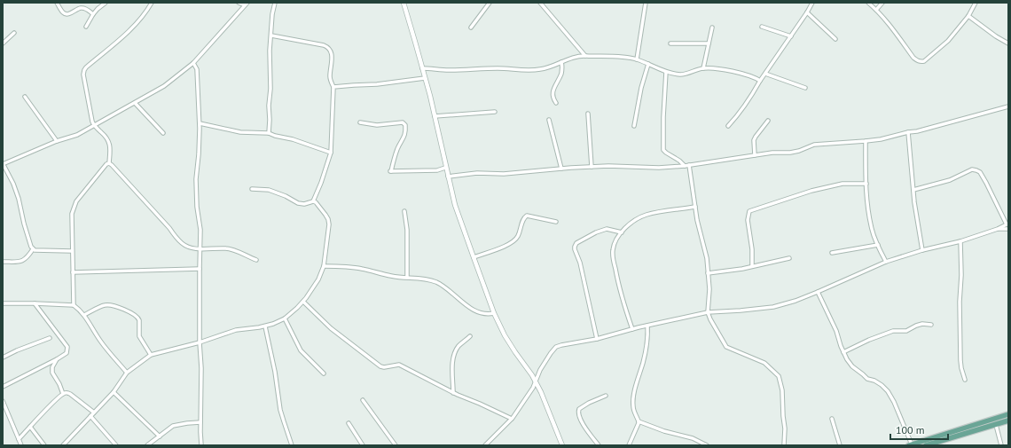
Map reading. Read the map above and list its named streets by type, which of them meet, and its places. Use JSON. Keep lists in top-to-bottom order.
{
  "scale_bar": "100 m"
}
